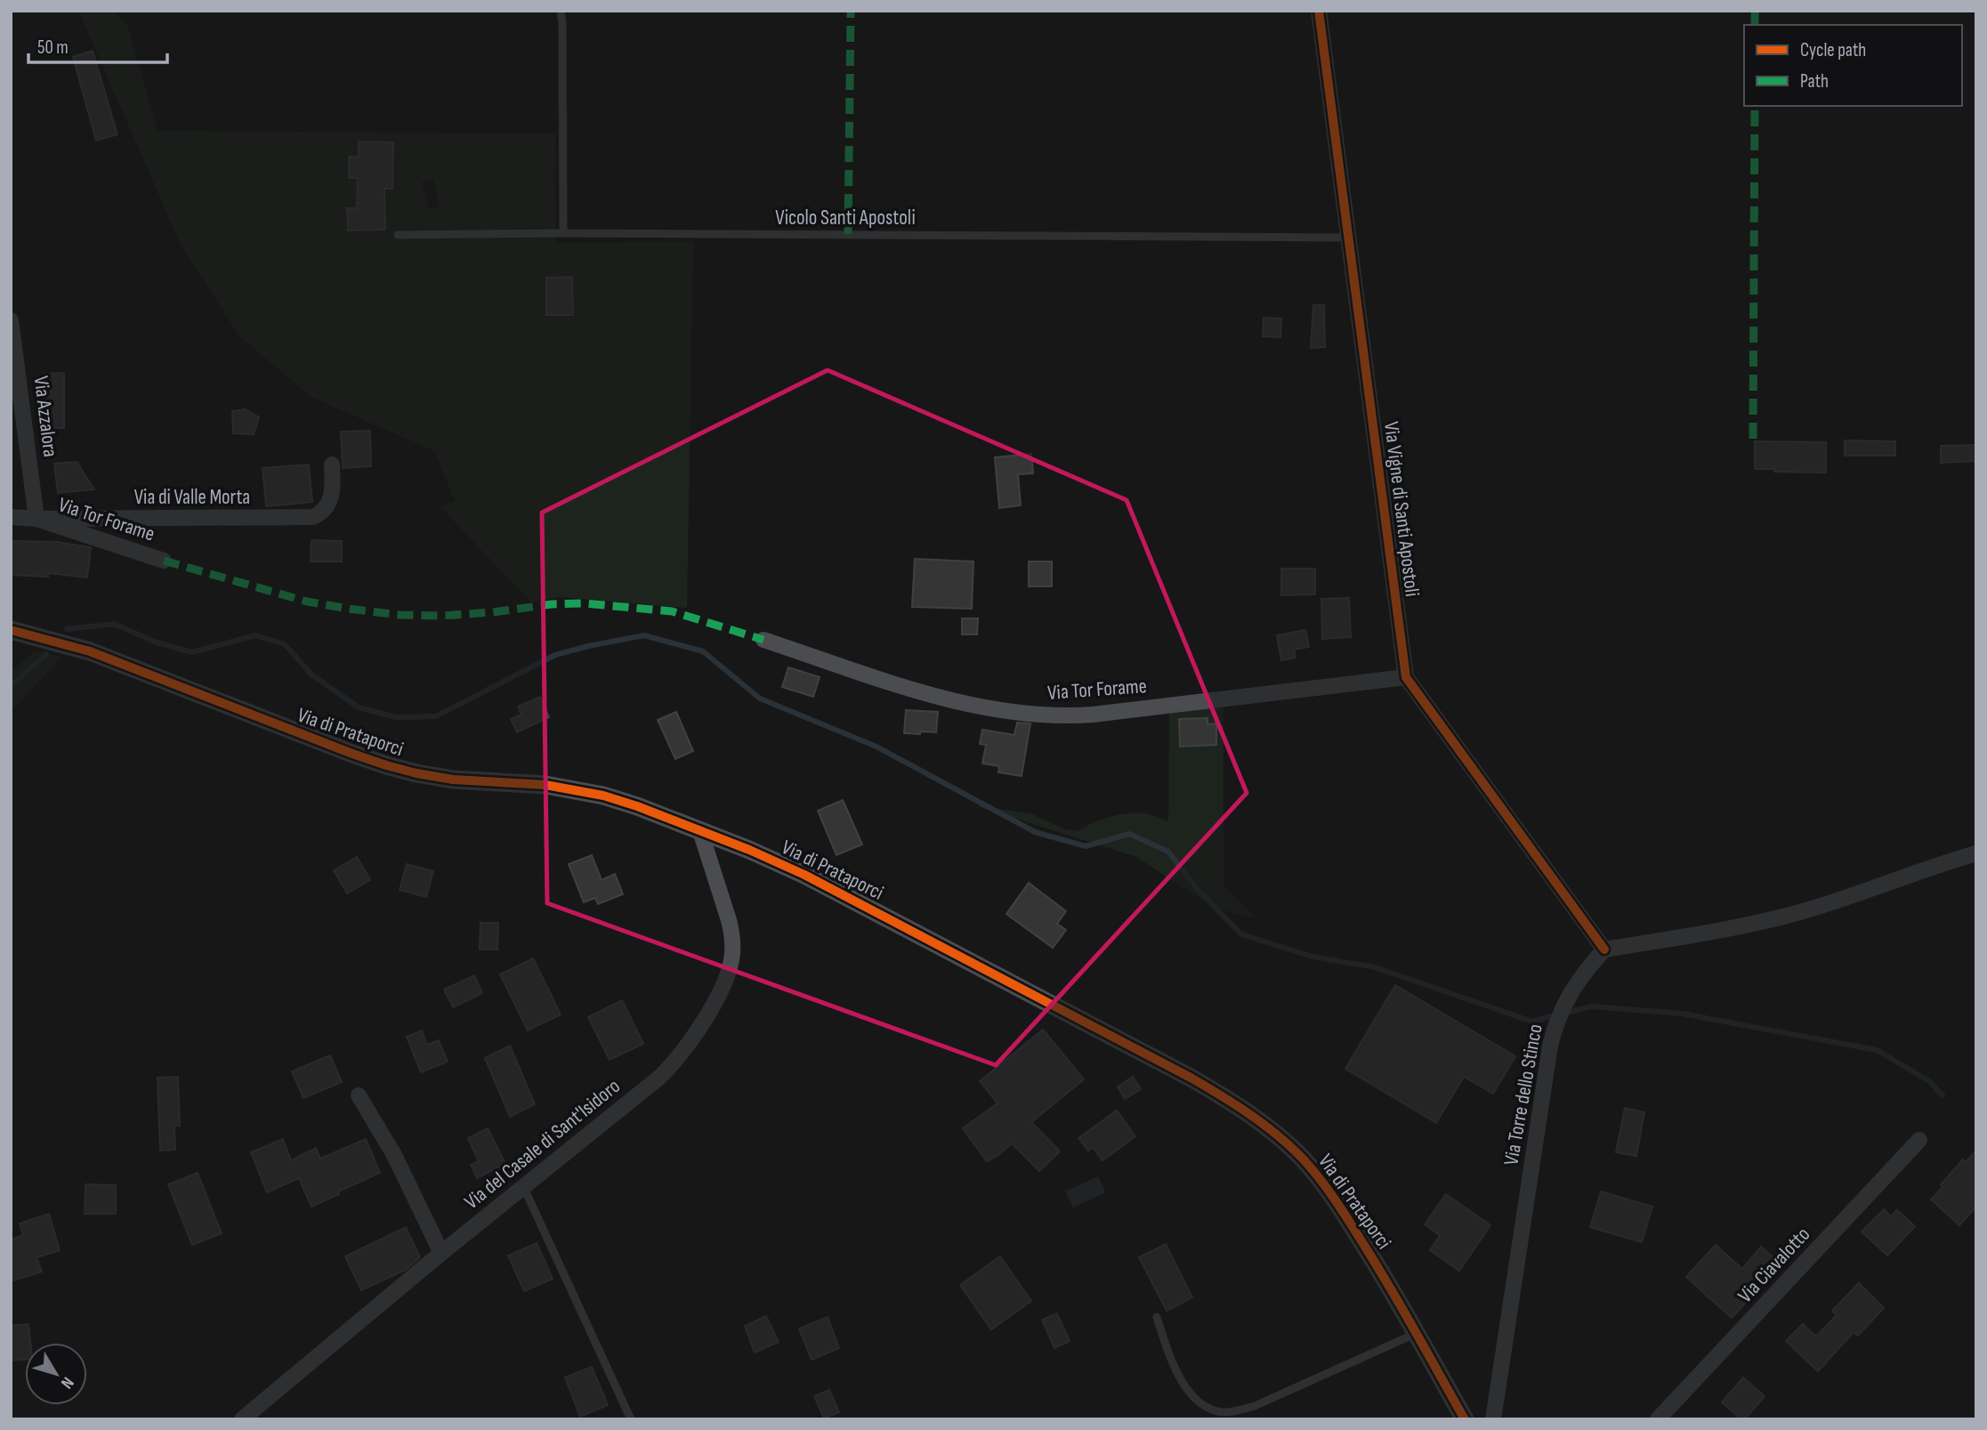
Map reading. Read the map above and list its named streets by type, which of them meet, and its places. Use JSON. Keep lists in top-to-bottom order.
{
  "streets": {
    "street": [
      "Via Azzalora",
      "Via di Valle Morta",
      "Via Vigne di Santi Apostoli",
      "Via Tor Forame",
      "Via di Prataporci",
      "Via Torre dello Stinco",
      "Via del Casale di Sant'Isidoro",
      "Via Ciavalotto"
    ],
    "lane": ["Vicolo Santi Apostoli"]
  },
  "crossings": [
    ["Vicolo Santi Apostoli", "Via Vigne di Santi Apostoli"],
    ["Via Azzalora", "Via di Valle Morta"],
    ["Via Azzalora", "Via Tor Forame"],
    ["Via di Valle Morta", "Via Tor Forame"],
    ["Via Vigne di Santi Apostoli", "Via Tor Forame"],
    ["Via Vigne di Santi Apostoli", "Via Torre dello Stinco"],
    ["Via di Prataporci", "Via del Casale di Sant'Isidoro"]
  ],
  "legend": ["Cycle path", "Path"],
  "scale_bar": "50 m",
  "north": "bottom right"
}
